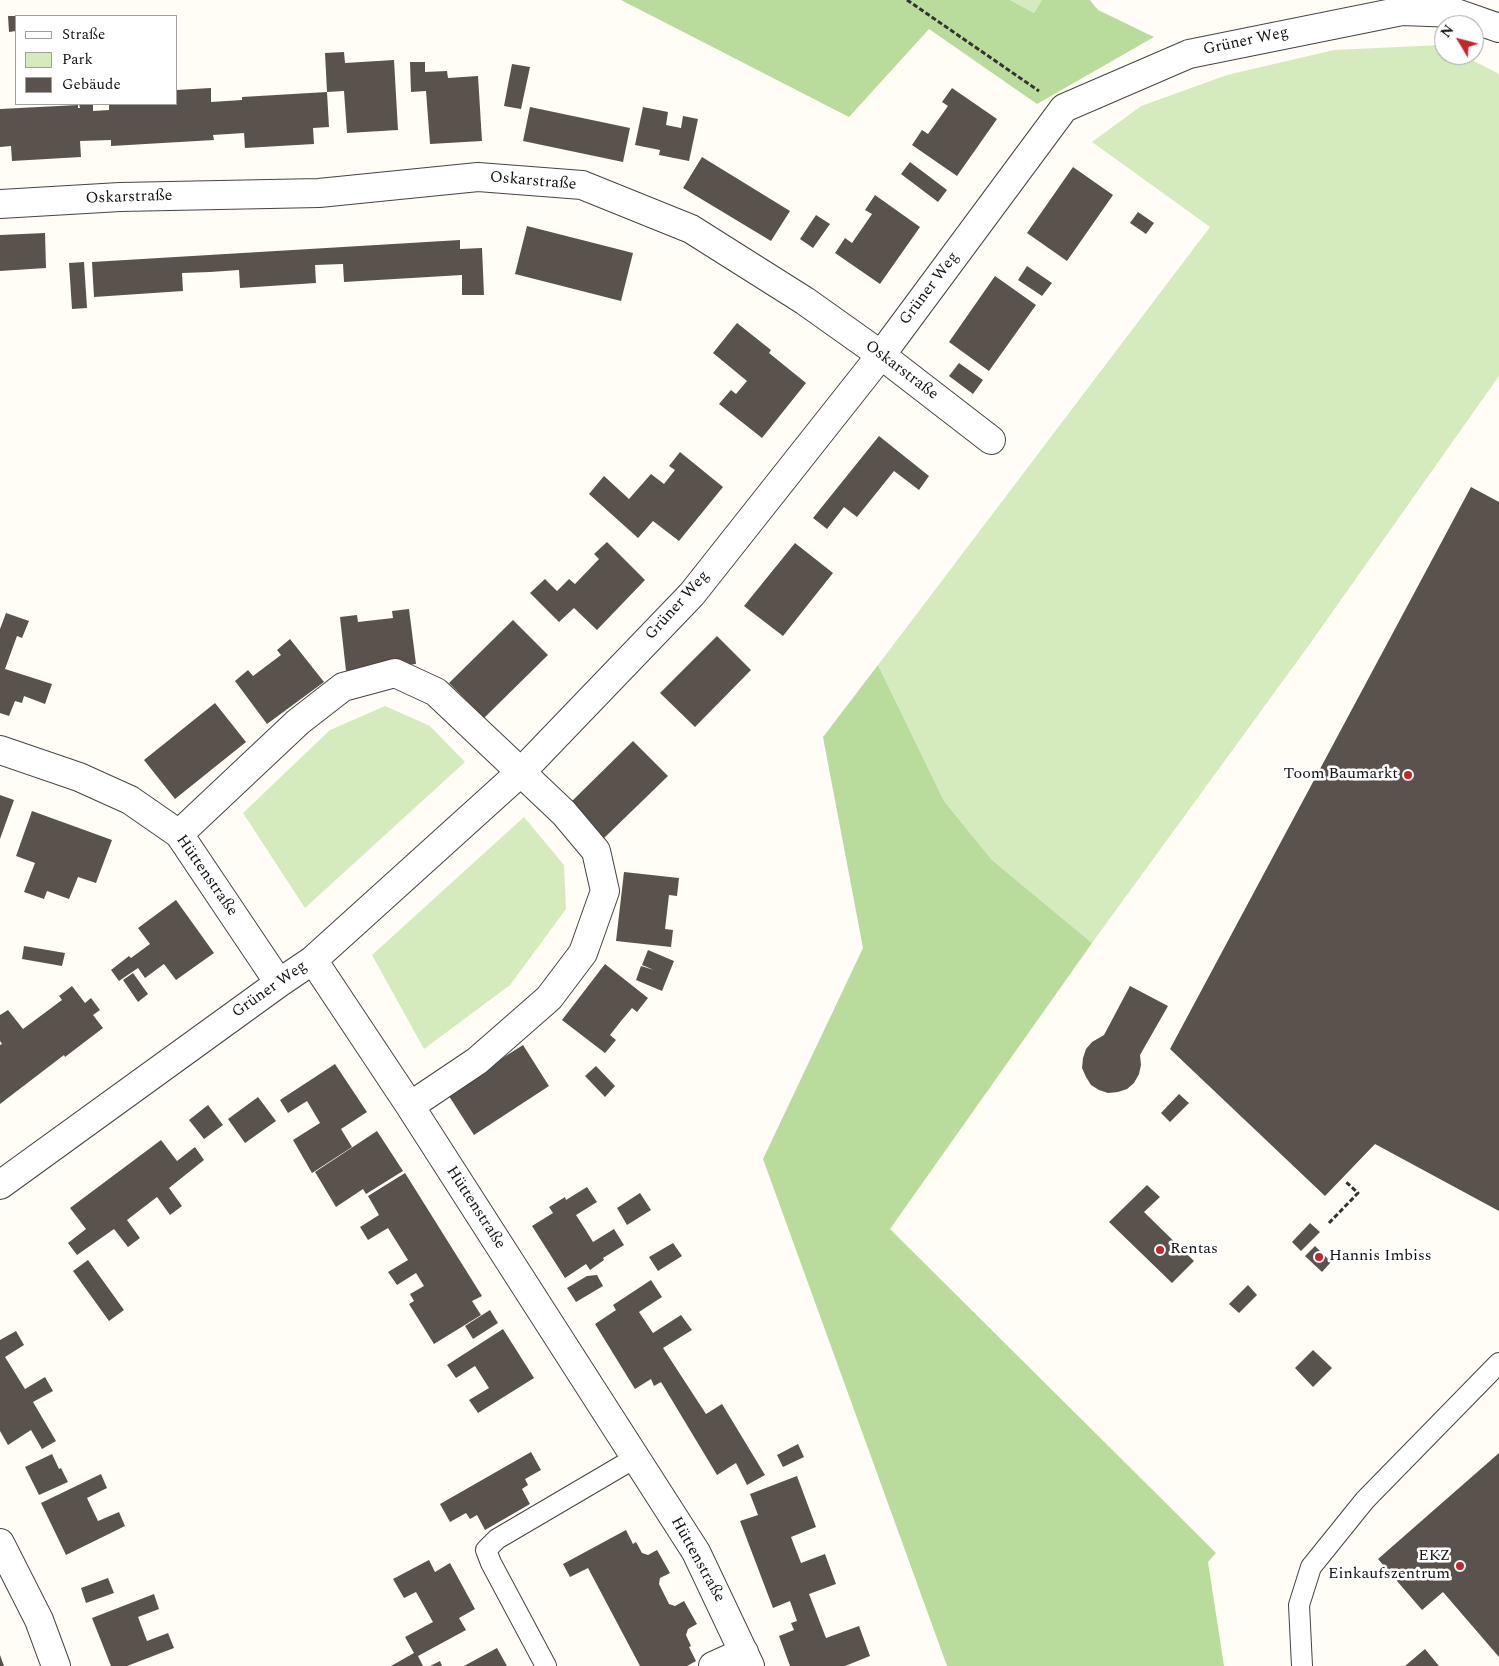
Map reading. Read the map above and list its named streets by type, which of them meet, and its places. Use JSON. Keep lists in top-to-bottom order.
{
  "streets": {
    "street": ["Grüner Weg", "Oskarstraße", "Hüttenstraße"]
  },
  "crossings": [
    ["Grüner Weg", "Oskarstraße"],
    ["Grüner Weg", "Hüttenstraße"]
  ],
  "places": [
    "Toom Baumarkt",
    "Rentas",
    "Hannis Imbiss",
    "EKZ Einkaufszentrum"
  ],
  "legend": ["Straße", "Park", "Gebäude"],
  "north": "top left"
}
